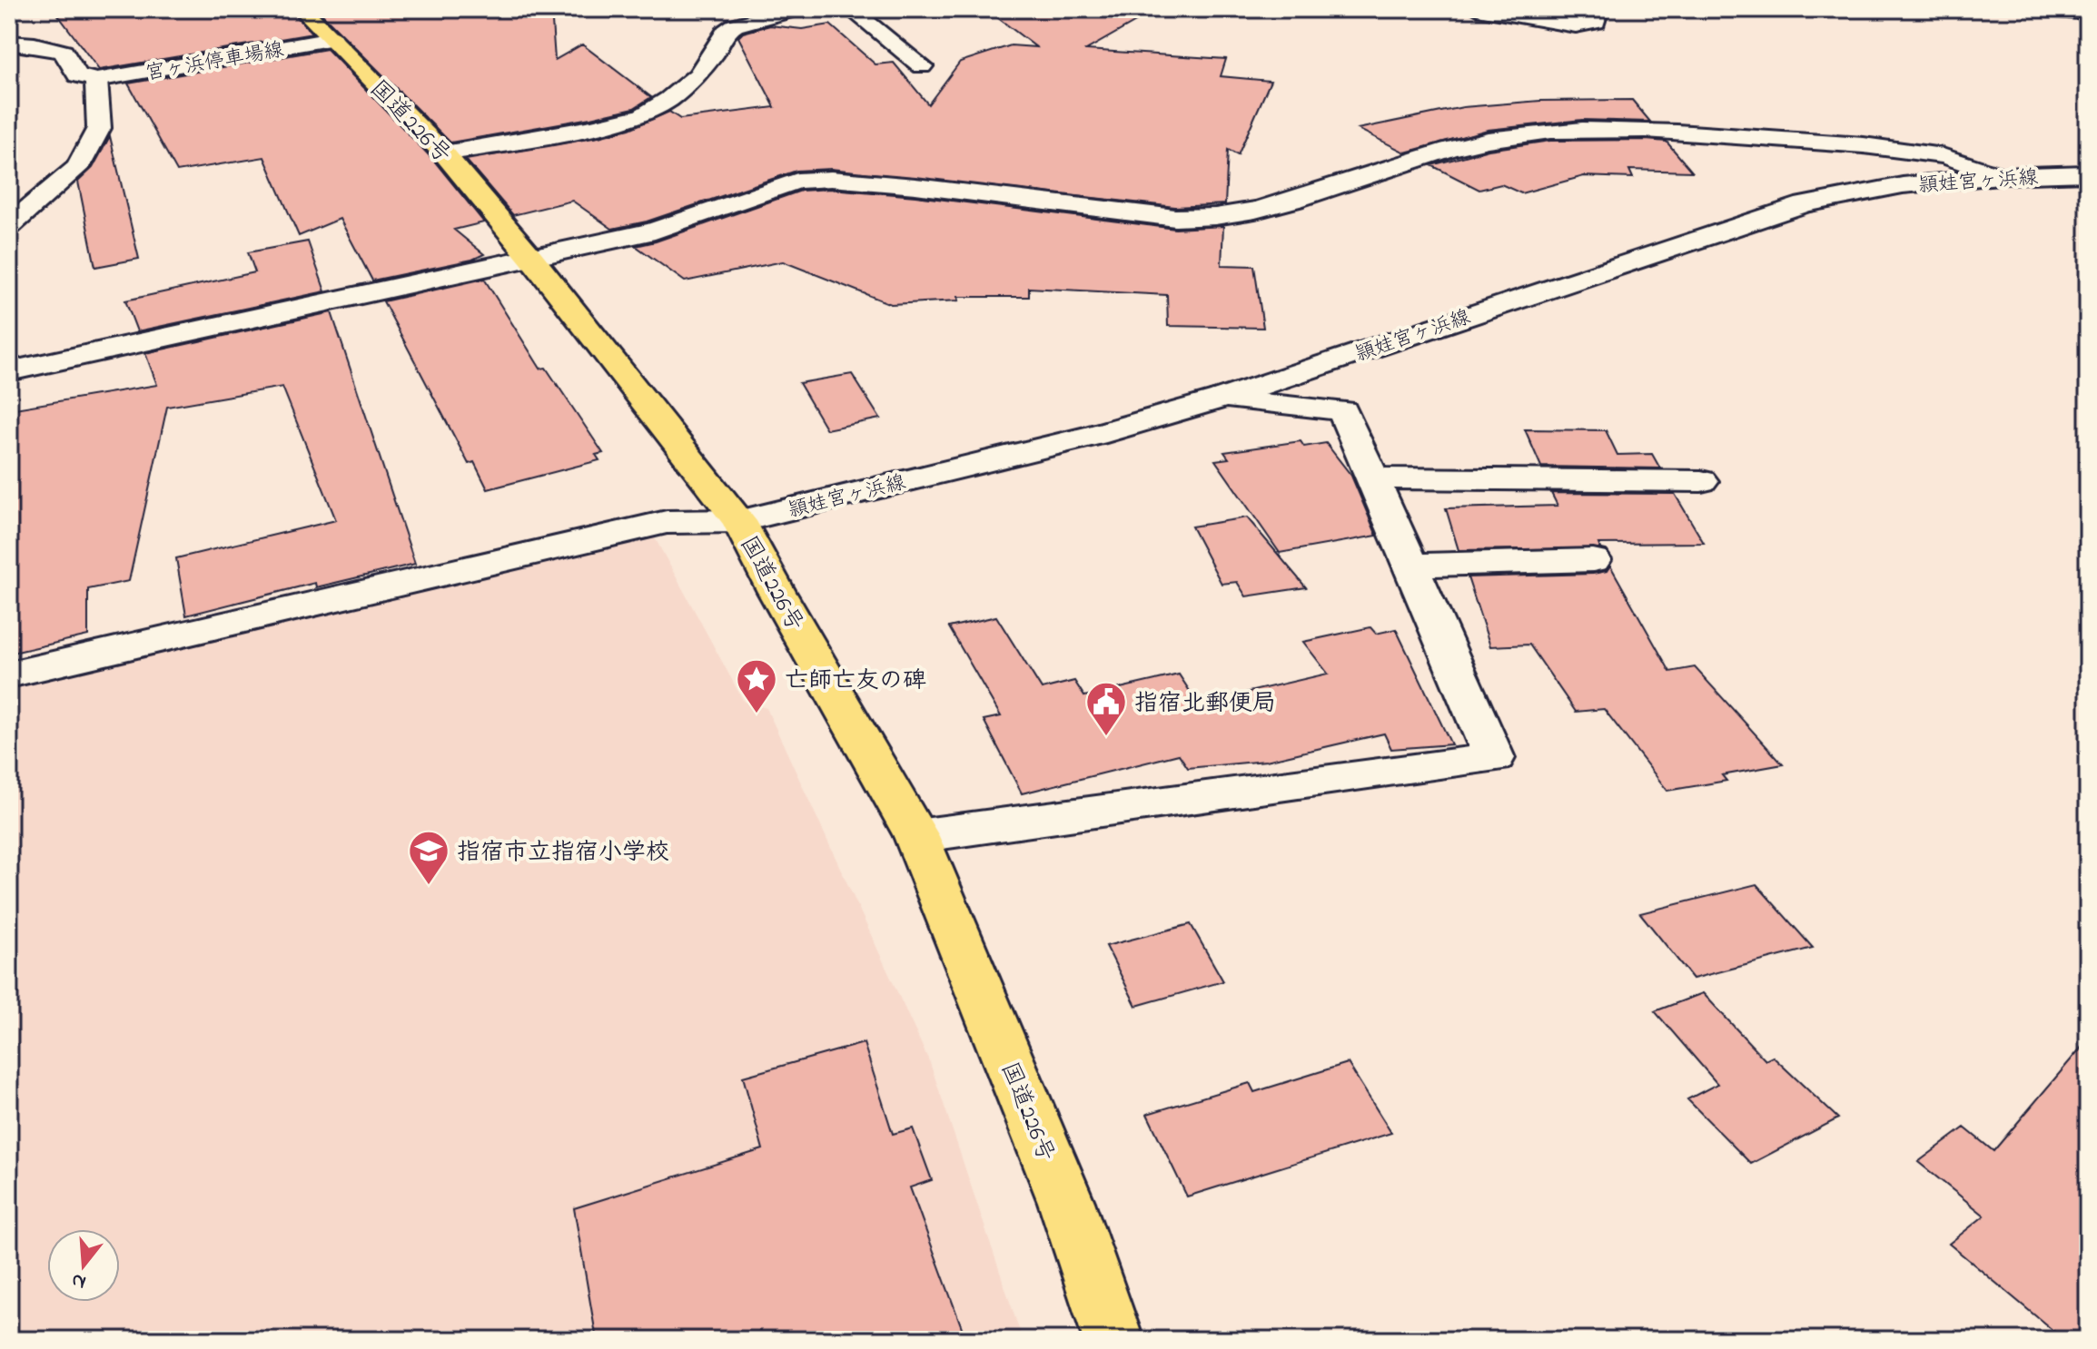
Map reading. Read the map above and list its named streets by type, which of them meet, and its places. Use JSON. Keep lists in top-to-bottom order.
{
  "streets": {
    "highway": ["国道226号"],
    "street": ["宮ヶ浜停車場線", "頴娃宮ヶ浜線"]
  },
  "crossings": [
    ["宮ヶ浜停車場線", "国道226号"],
    ["国道226号", "頴娃宮ヶ浜線"]
  ],
  "places": {
    "place": ["亡師亡友の碑"],
    "public building": ["指宿北郵便局"],
    "school or university": ["指宿市立指宿小学校"]
  },
  "north": "bottom"
}
